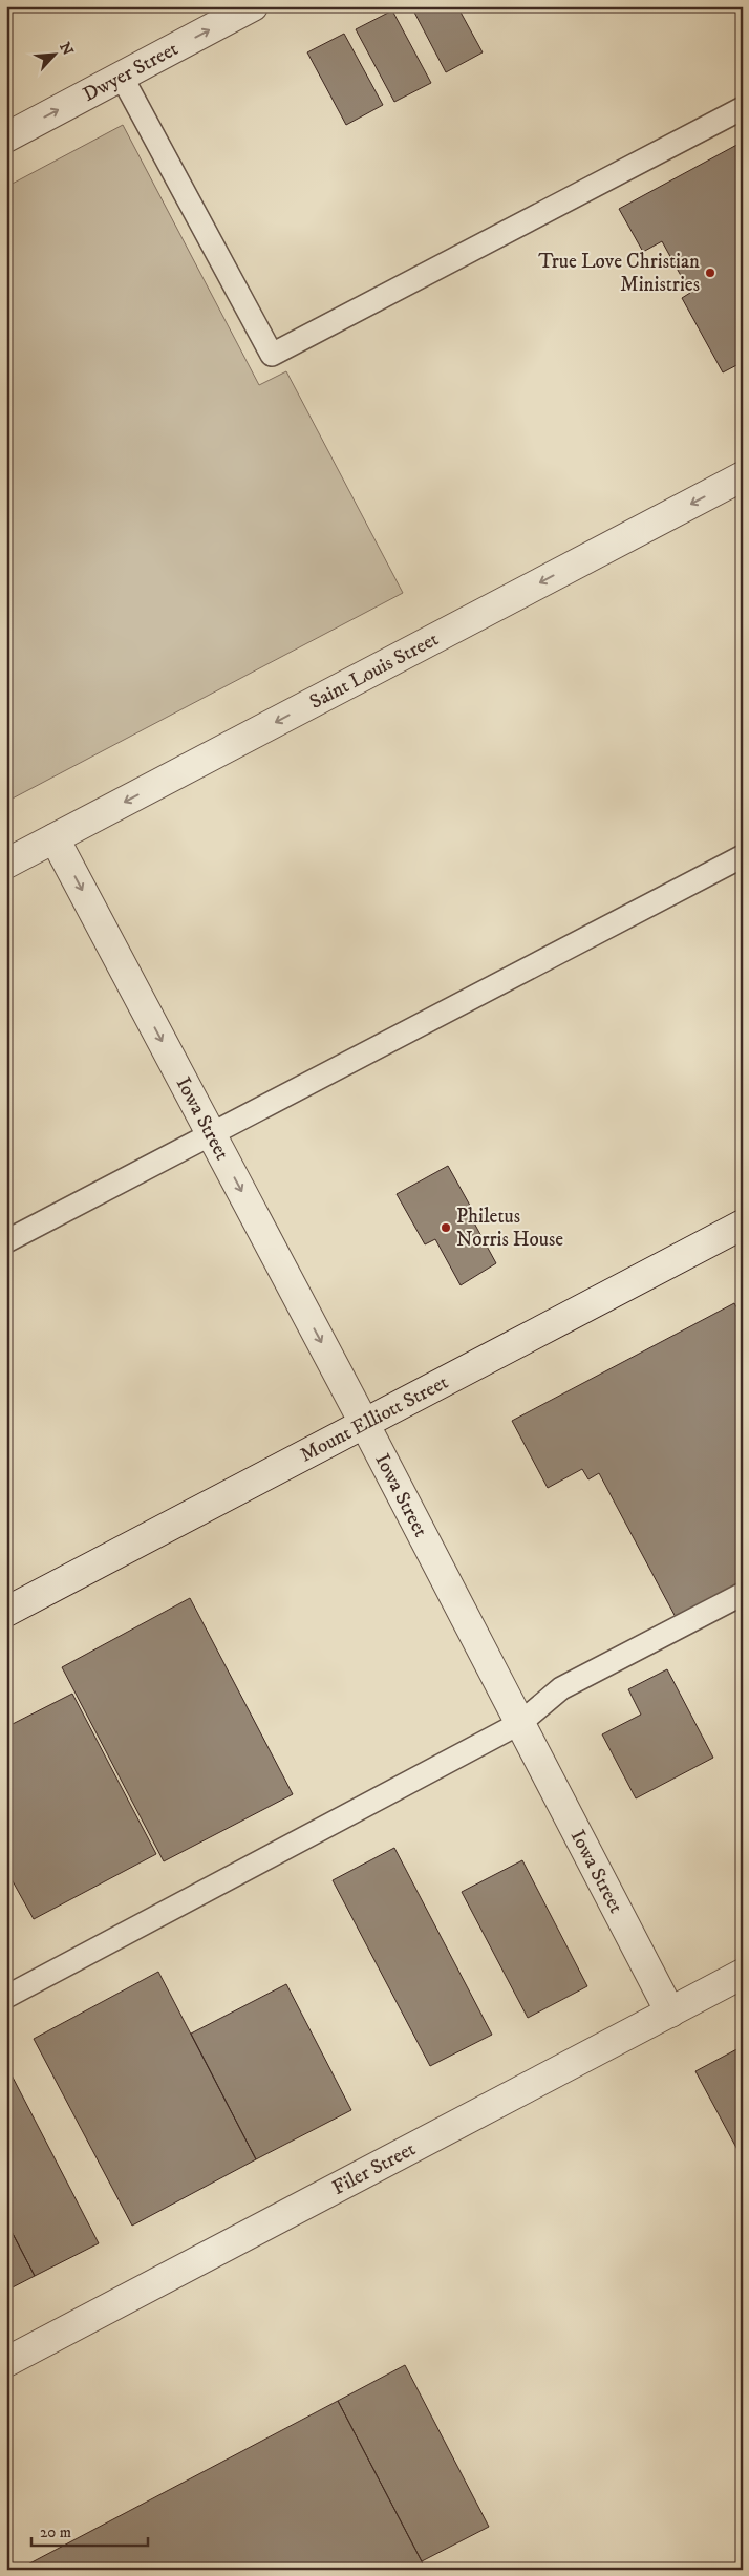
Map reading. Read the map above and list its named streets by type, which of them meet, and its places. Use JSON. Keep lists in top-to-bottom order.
{
  "streets": {
    "street": [
      "Dwyer Street",
      "Saint Louis Street",
      "Iowa Street",
      "Mount Elliott Street",
      "Filer Street"
    ]
  },
  "crossings": [
    ["Saint Louis Street", "Iowa Street"],
    ["Iowa Street", "Mount Elliott Street"],
    ["Iowa Street", "Filer Street"]
  ],
  "one_way": ["Dwyer Street", "Saint Louis Street", "Iowa Street"],
  "places": ["True Love Christian Ministries", "Philetus Norris House"],
  "scale_bar": "20 m",
  "north": "top right"
}
